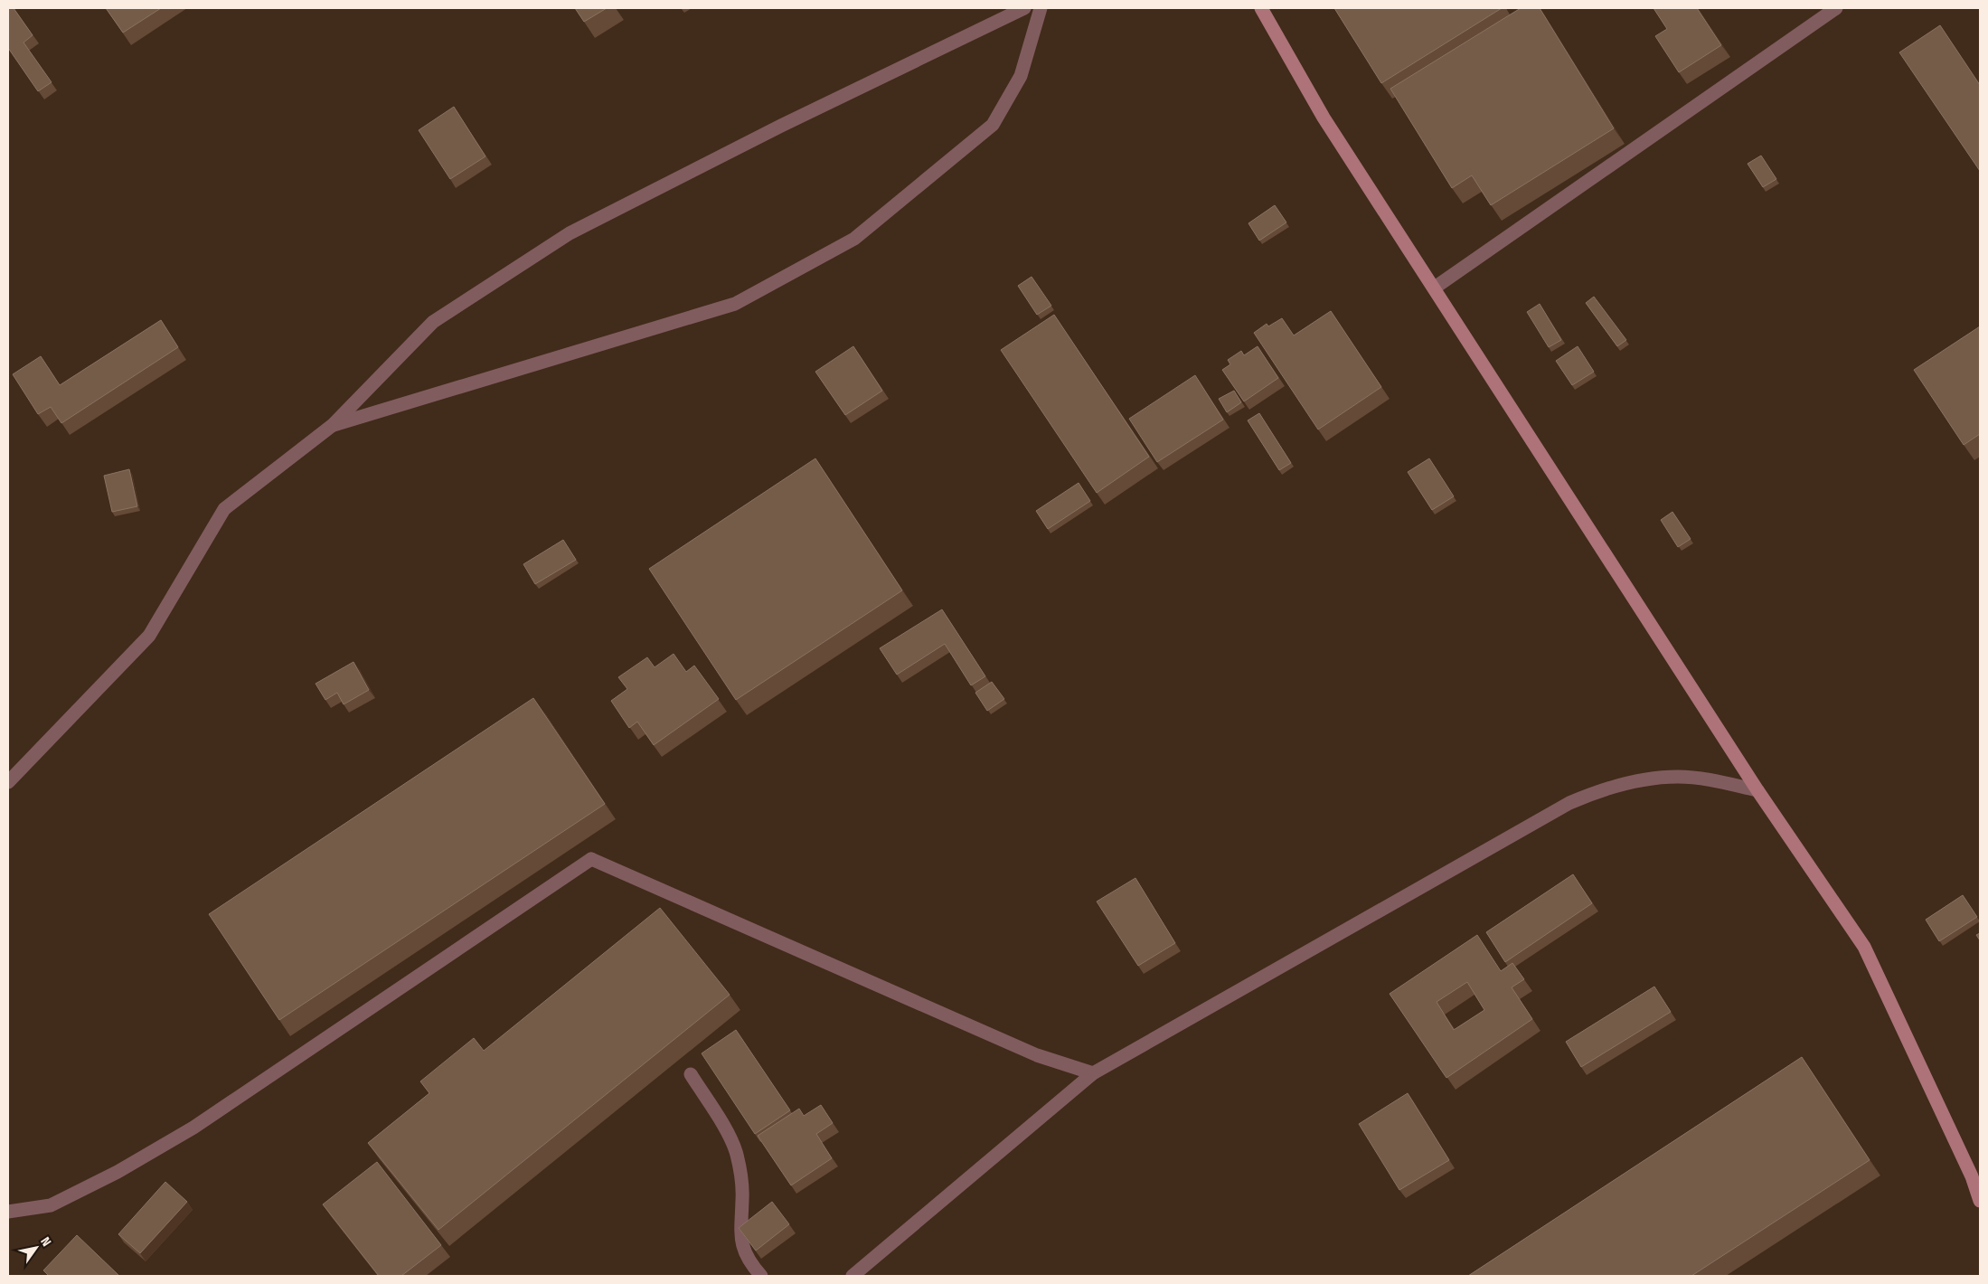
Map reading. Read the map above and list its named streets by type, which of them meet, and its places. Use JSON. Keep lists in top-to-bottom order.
{
  "north": "top right"
}
